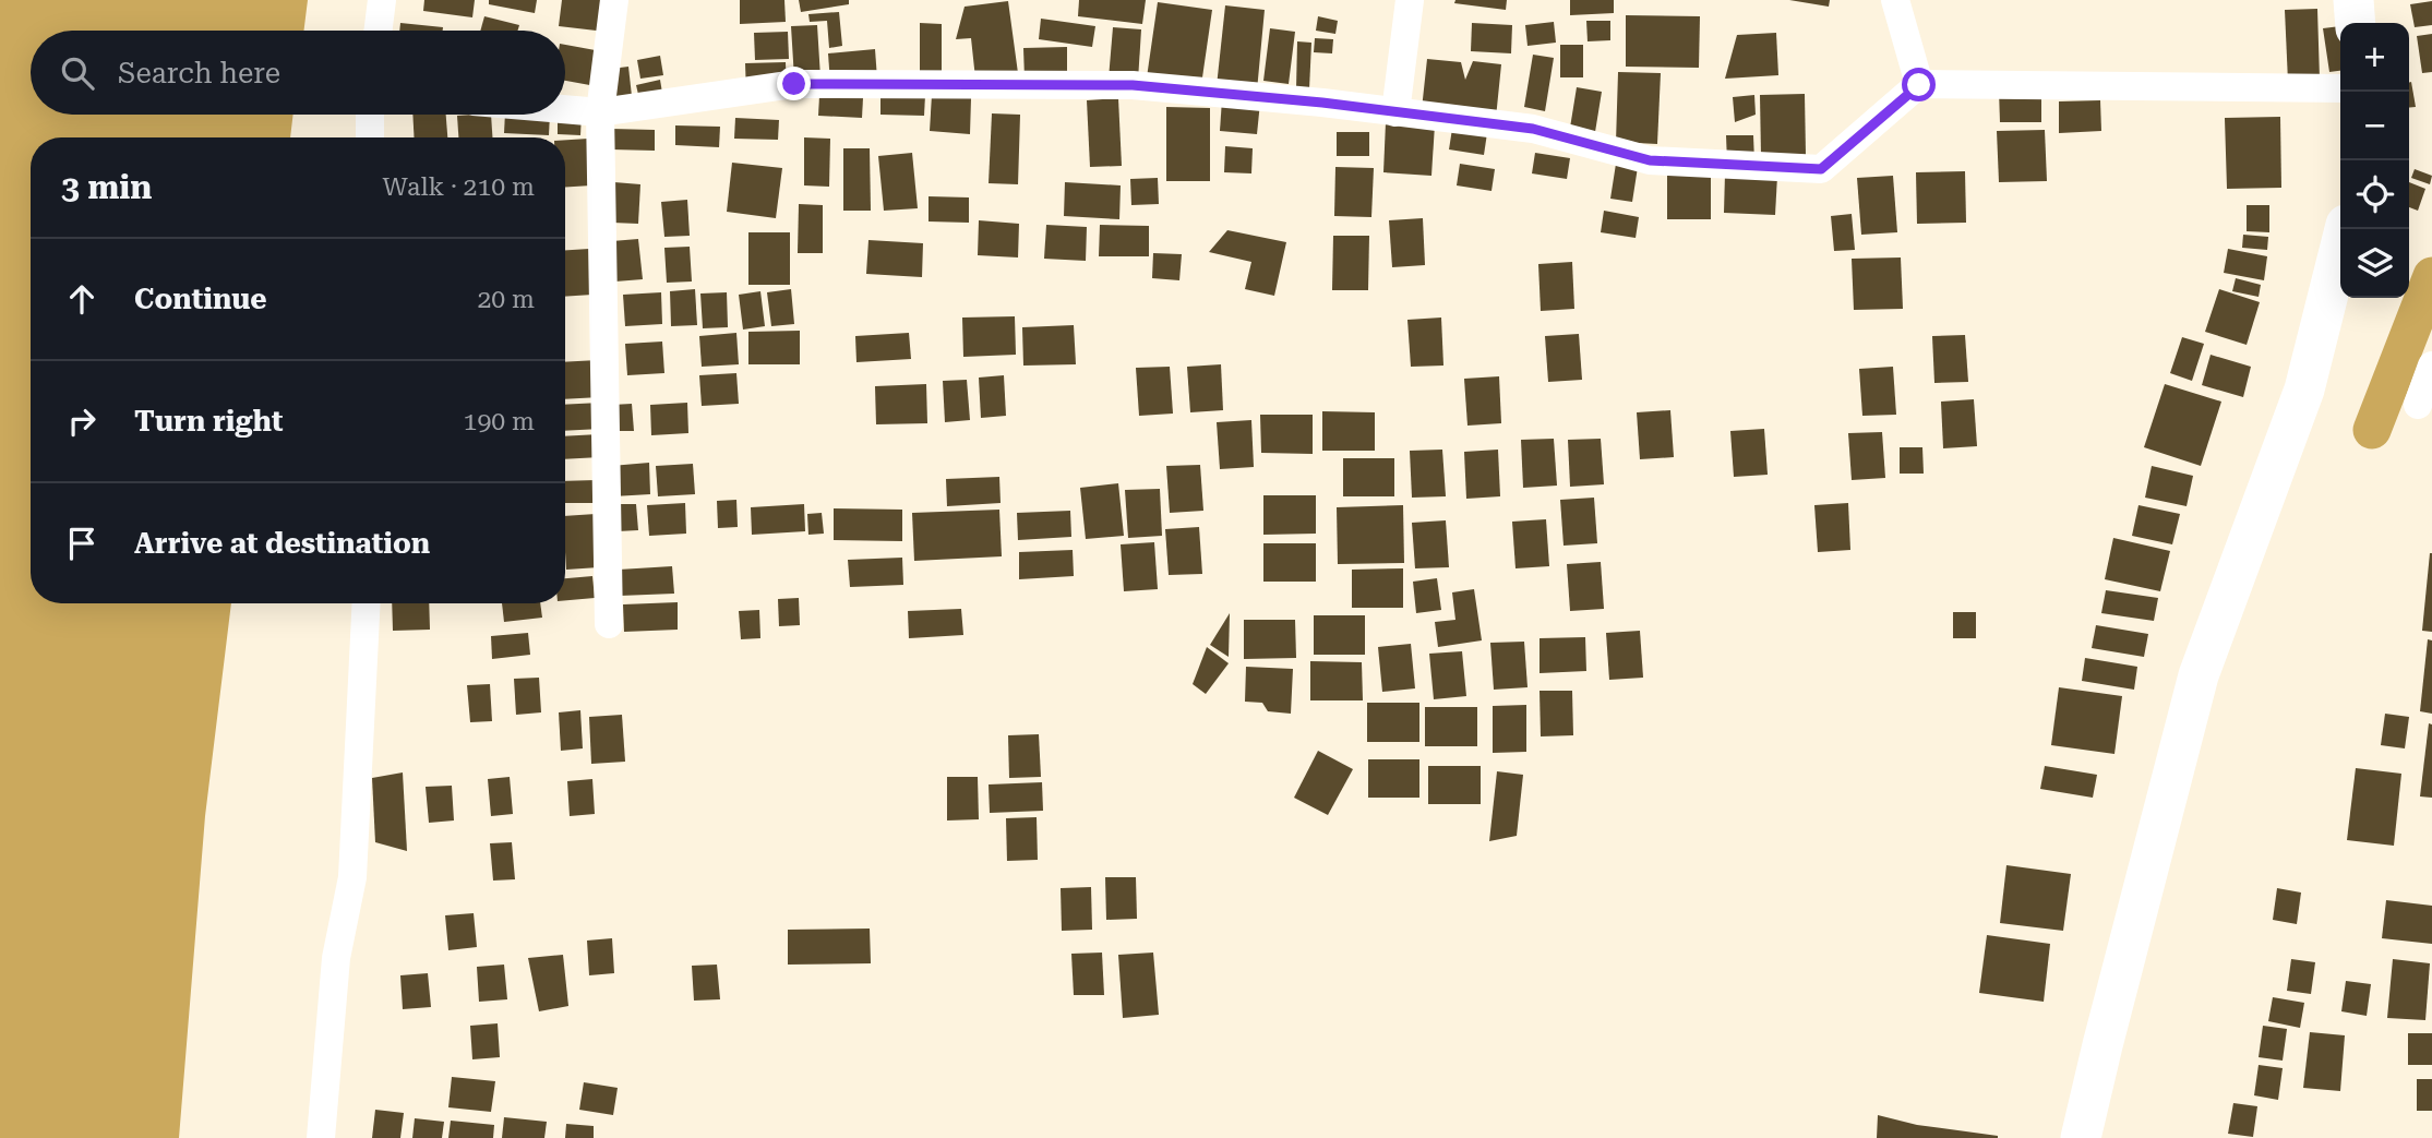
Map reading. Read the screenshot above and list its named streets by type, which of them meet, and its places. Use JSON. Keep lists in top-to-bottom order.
{
  "page": {
    "map_buttons": ["+", "−"],
    "search": "Search here",
    "heading": ["3 min", "Walk · 210 m"],
    "list": [
      ["Continue", "20 m"],
      ["Turn right", "190 m"],
      "Arrive at destination"
    ]
  }
}
